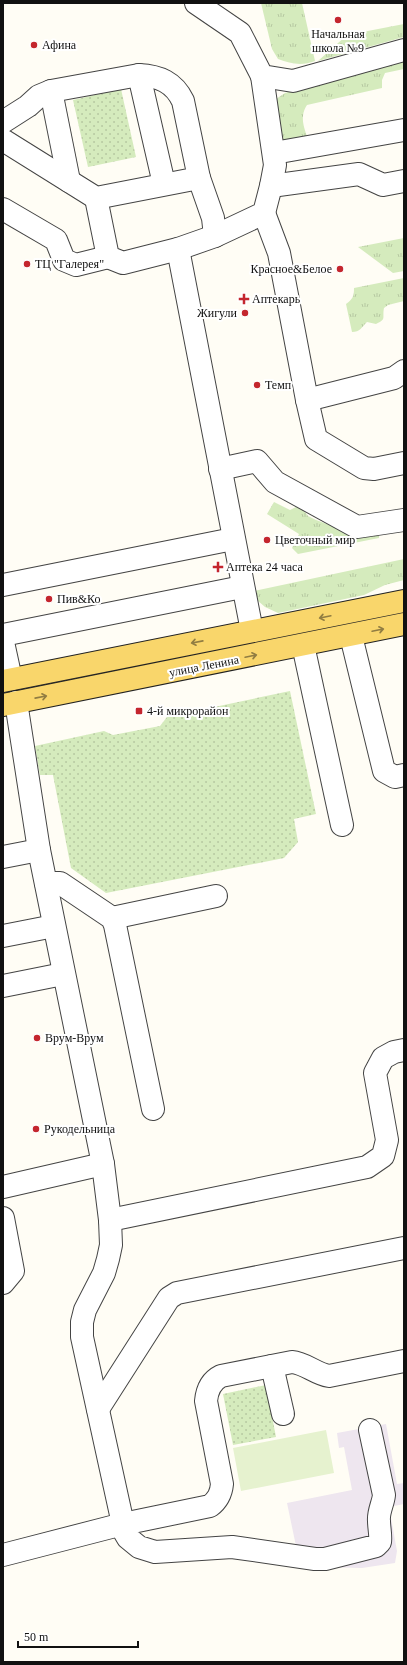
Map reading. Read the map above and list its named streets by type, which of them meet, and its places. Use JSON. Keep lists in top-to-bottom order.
{
  "streets": {
    "main road": ["улица Ленина"]
  },
  "places": {
    "other": [
      "Начальная школа №9",
      "Афина",
      "ТЦ \"Галерея\"",
      "Красное&Белое",
      "Жигули",
      "Темп",
      "Цветочный мир",
      "Пив&Ко",
      "Врум-Врум",
      "Рукодельница"
    ],
    "health": ["Аптекарь", "Аптека 24 часа"],
    "transit": ["4-й микрорайон"]
  },
  "scale_bar": "50 m"
}
